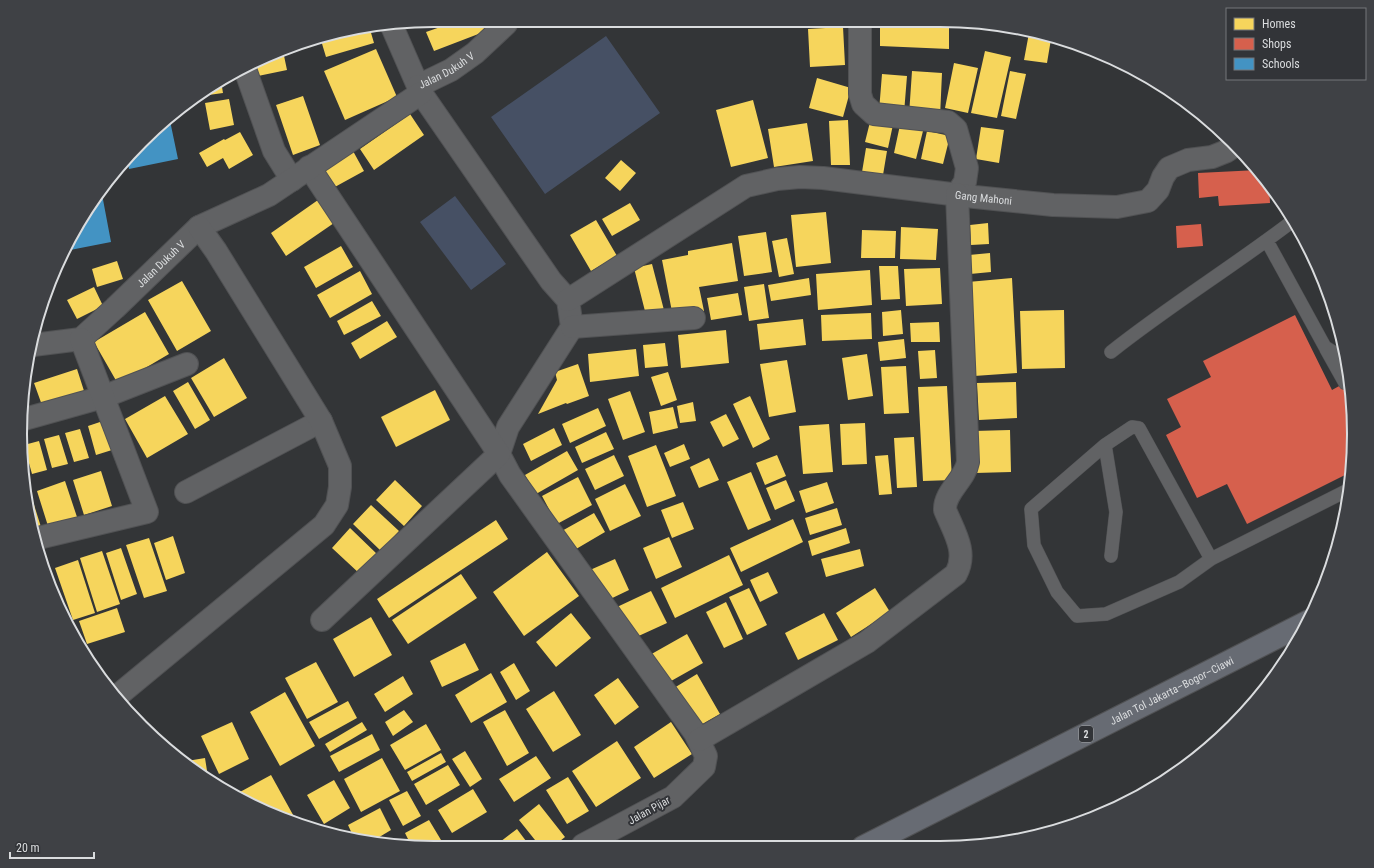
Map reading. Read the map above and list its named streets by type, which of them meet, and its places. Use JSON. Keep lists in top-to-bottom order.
{
  "streets": {
    "highway": ["Jalan Tol Jakarta–Bogor–Ciawi", "2"],
    "street": ["Jalan Dukuh V", "Gang Mahoni", "Jalan Pijar"]
  },
  "crossings": [
    ["Jalan Dukuh V", "Jalan Pijar"]
  ],
  "legend": ["Homes", "Shops", "Schools"],
  "scale_bar": "20 m"
}
